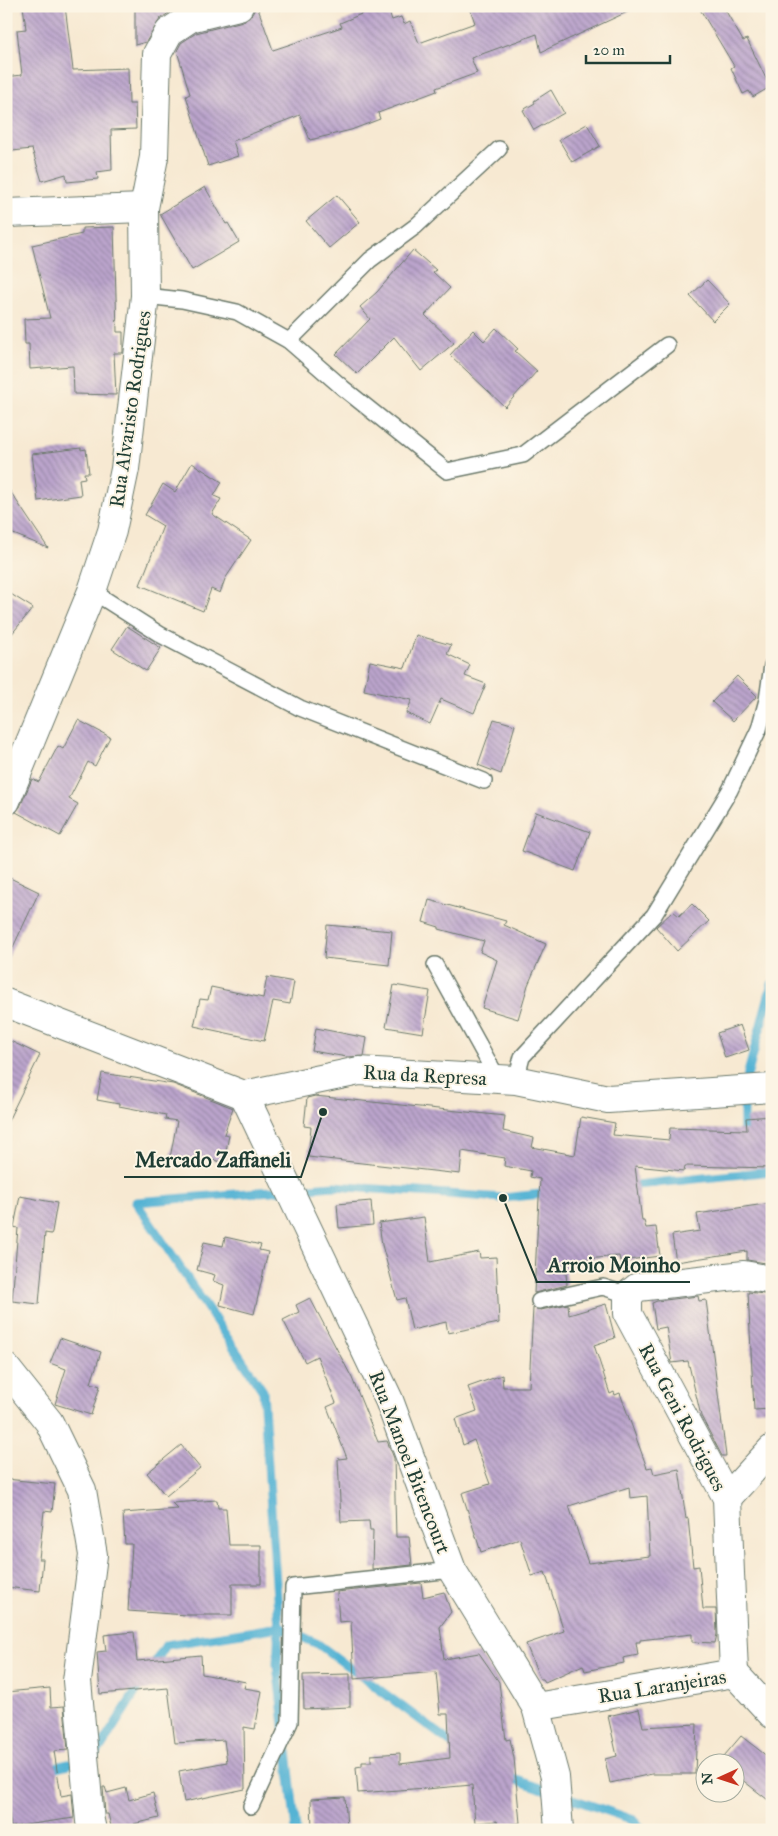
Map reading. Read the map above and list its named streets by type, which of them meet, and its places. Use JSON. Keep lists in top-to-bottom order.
{
  "streets": {
    "street": [
      "Rua Alvaristo Rodrigues",
      "Rua da Represa",
      "Rua Geni Rodrigues",
      "Rua Manoel Bitencourt",
      "Rua Laranjeiras"
    ]
  },
  "crossings": [
    ["Rua da Represa", "Rua Manoel Bitencourt"],
    ["Rua Geni Rodrigues", "Rua Laranjeiras"],
    ["Rua Manoel Bitencourt", "Rua Laranjeiras"]
  ],
  "places": ["Mercado Zaffaneli", "Arroio Moinho"],
  "scale_bar": "20 m",
  "north": "left"
}
